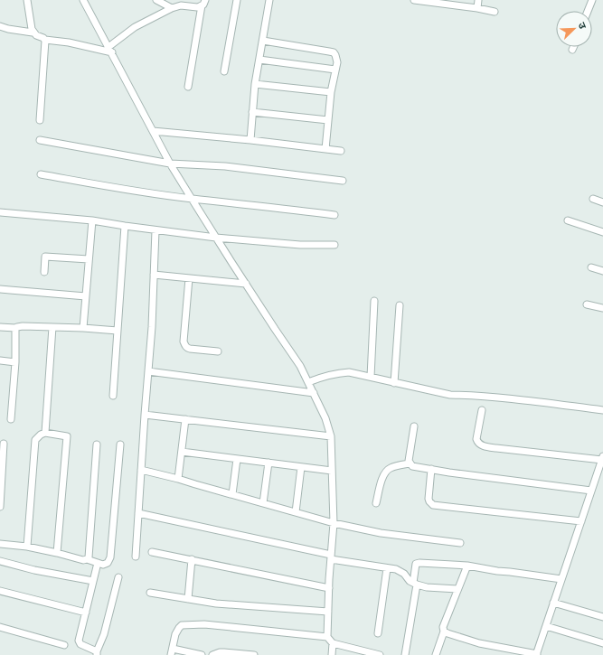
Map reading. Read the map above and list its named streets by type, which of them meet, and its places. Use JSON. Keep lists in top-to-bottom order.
{
  "north": "top right"
}
